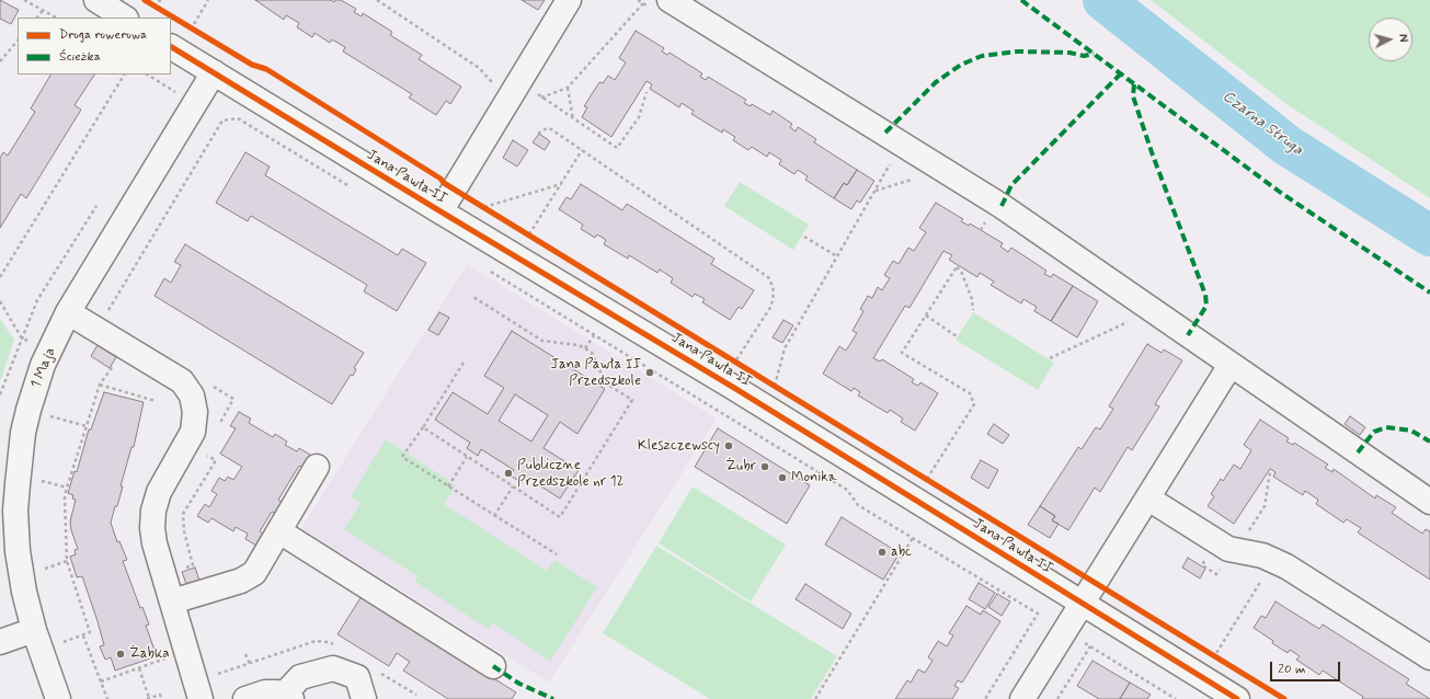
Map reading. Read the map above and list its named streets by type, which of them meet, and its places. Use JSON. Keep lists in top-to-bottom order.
{
  "streets": {
    "street": ["Jana Pawła II", "1 Maja"]
  },
  "crossings": [
    ["Jana Pawła II", "1 Maja"]
  ],
  "water": ["Czarna Struga"],
  "places": [
    "Jana Pawła II Przedszkole",
    "Kleszczewscy",
    "Żubr",
    "Publiczne Przedszkole nr 12",
    "Monika",
    "abc",
    "Żabka"
  ],
  "legend": ["Droga rowerowa", "Ścieżka"],
  "scale_bar": "20 m",
  "north": "right"
}
